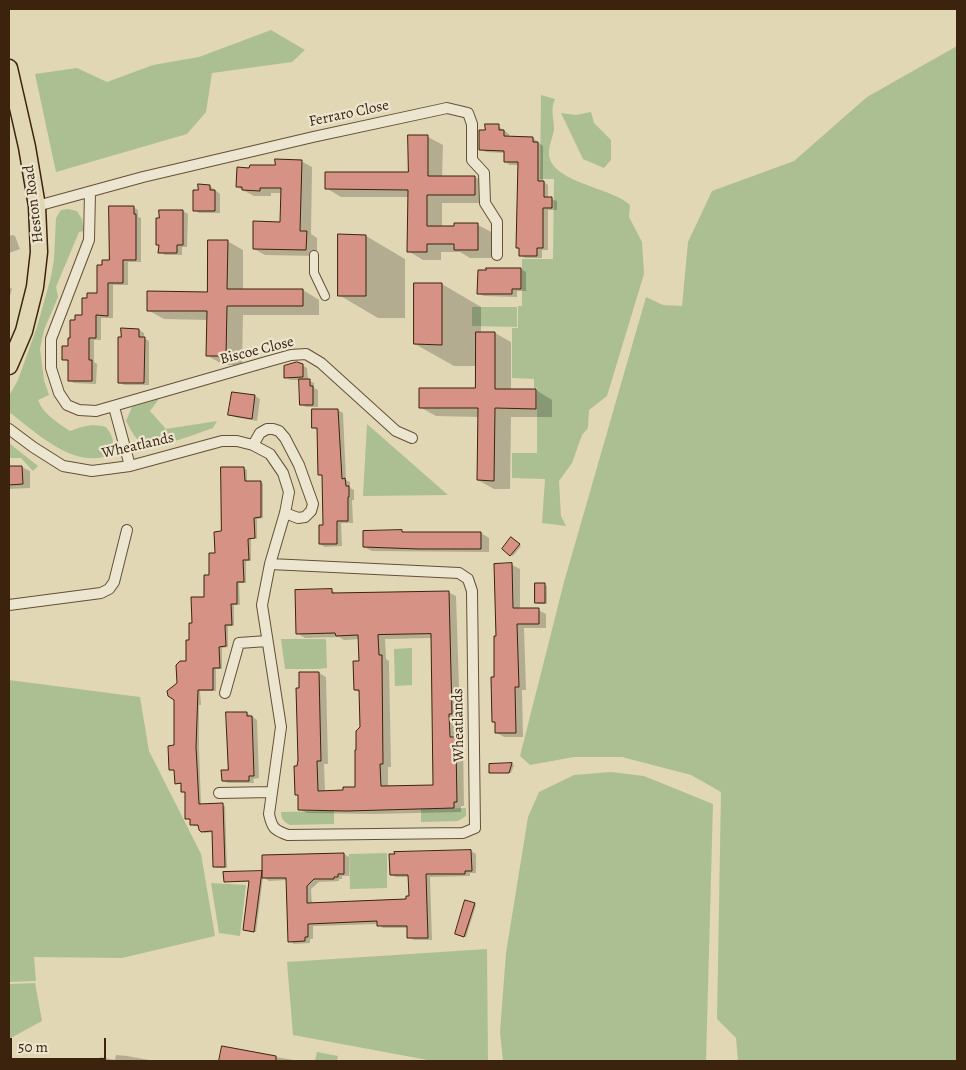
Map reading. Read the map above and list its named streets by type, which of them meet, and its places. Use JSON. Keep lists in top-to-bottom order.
{
  "streets": {
    "main road": ["Heston Road"],
    "street": ["Ferraro Close", "Biscoe Close", "Wheatlands"]
  },
  "crossings": [
    ["Ferraro Close", "Heston Road"],
    ["Ferraro Close", "Biscoe Close"]
  ],
  "scale_bar": "50 m"
}
